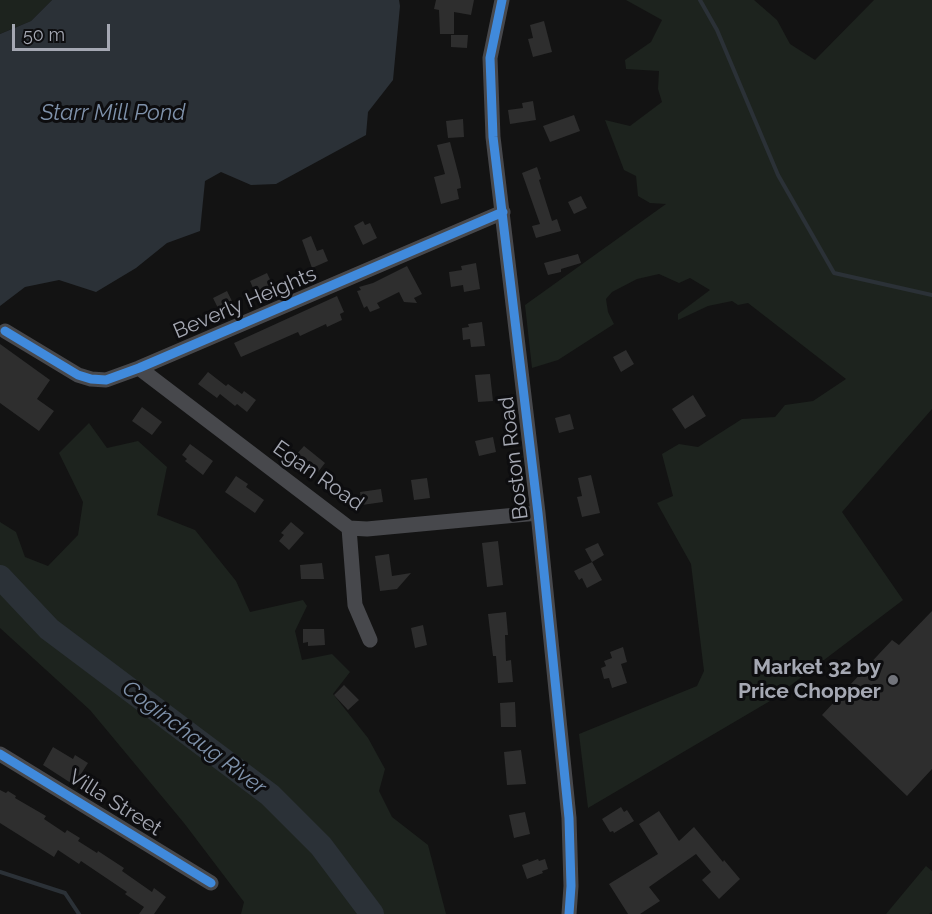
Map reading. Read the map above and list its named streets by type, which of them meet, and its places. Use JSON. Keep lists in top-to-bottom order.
{
  "streets": {
    "street": [
      "Beverly Heights",
      "Boston Road",
      "Egan Road",
      "Villa Street"
    ]
  },
  "crossings": [
    ["Beverly Heights", "Boston Road"],
    ["Beverly Heights", "Egan Road"],
    ["Boston Road", "Egan Road"]
  ],
  "water": ["Starr Mill Pond", "Coginchaug River"],
  "places": ["Market 32 by Price Chopper"],
  "scale_bar": "50 m"
}
